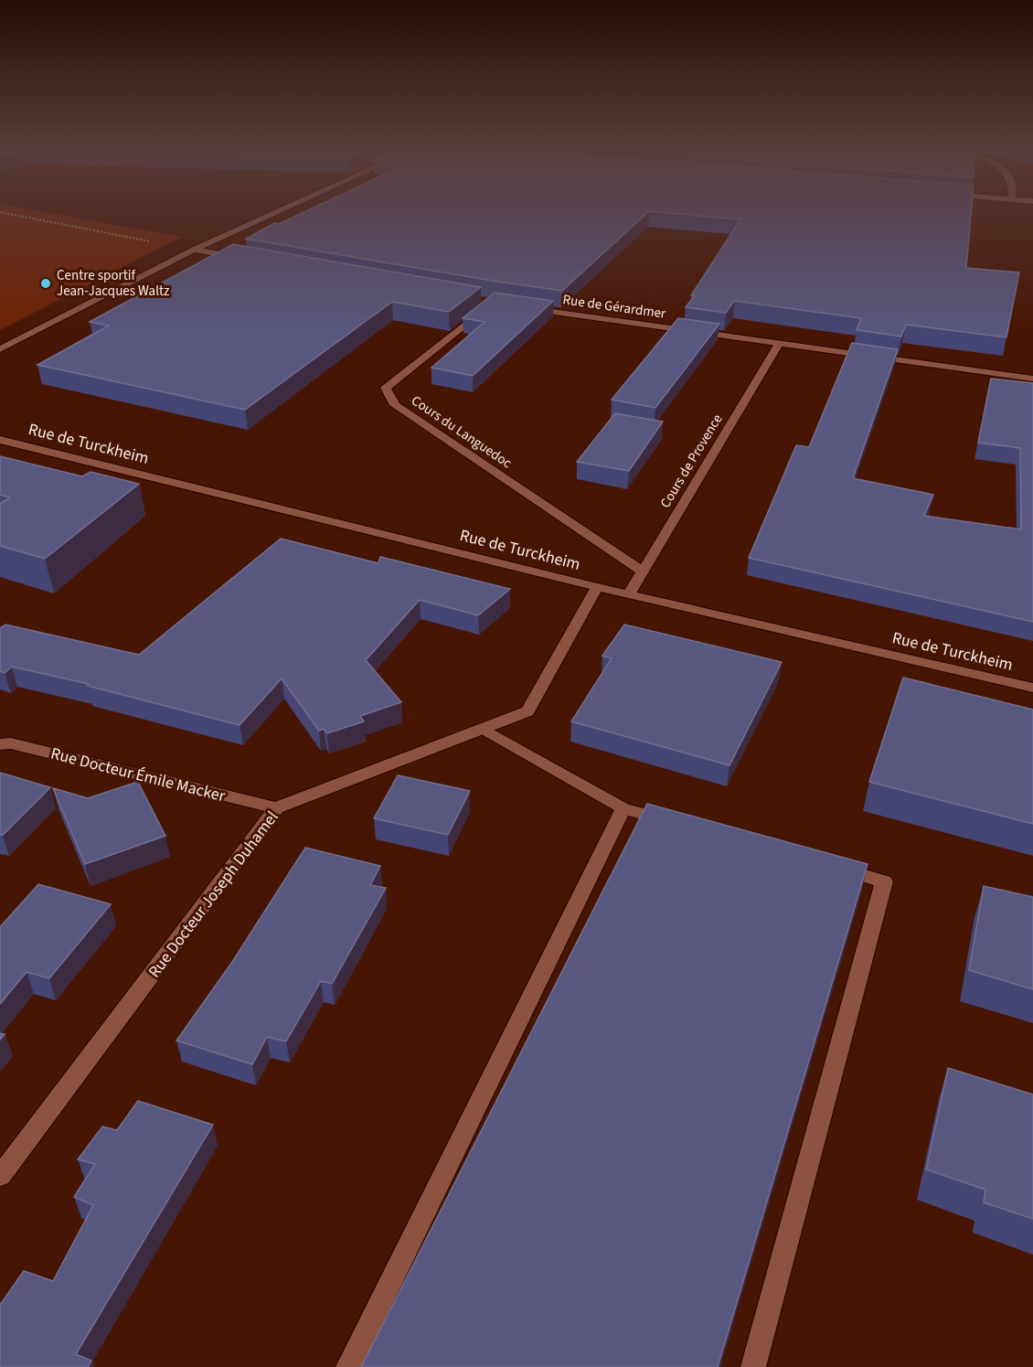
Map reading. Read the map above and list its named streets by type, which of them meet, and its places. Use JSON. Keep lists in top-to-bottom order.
{
  "streets": {
    "street": [
      "Rue de Gérardmer",
      "Cours du Languedoc",
      "Rue de Turckheim",
      "Cours de Provence",
      "Rue Docteur Émile Macker",
      "Rue Docteur Joseph Duhamel"
    ]
  },
  "crossings": [
    ["Rue de Gérardmer", "Cours de Provence"],
    ["Cours du Languedoc", "Cours de Provence"],
    ["Rue de Turckheim", "Cours de Provence"],
    ["Rue de Turckheim", "Rue Docteur Joseph Duhamel"],
    ["Rue Docteur Émile Macker", "Rue Docteur Joseph Duhamel"]
  ],
  "places": ["Centre sportif Jean-Jacques Waltz"]
}
